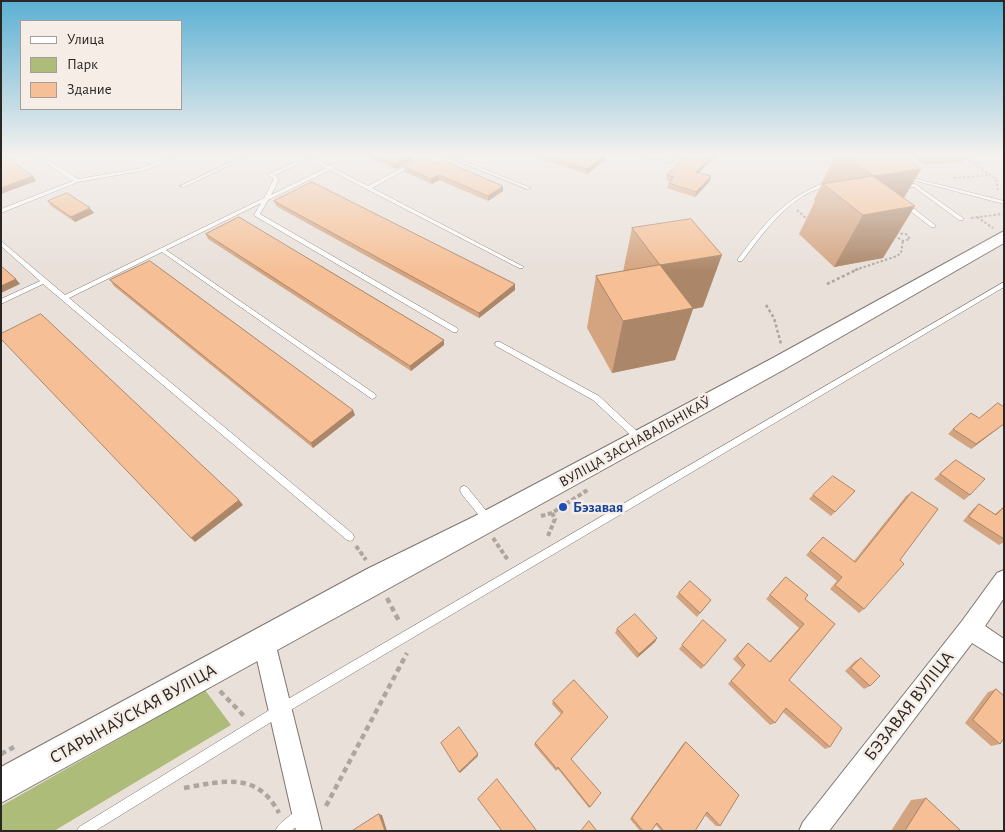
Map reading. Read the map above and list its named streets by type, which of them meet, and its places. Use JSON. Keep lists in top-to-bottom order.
{
  "streets": {
    "main road": ["ВУЛІЦА ЗАСНАВАЛЬНІКАЎ", "СТАРЫНАЎСКАЯ ВУЛІЦА"],
    "street": ["БЭЗАВАЯ ВУЛІЦА"]
  },
  "crossings": [
    ["ВУЛІЦА ЗАСНАВАЛЬНІКАЎ", "СТАРЫНАЎСКАЯ ВУЛІЦА"]
  ],
  "places": ["Бэзавая"],
  "legend": ["Улица", "Парк", "Здание"]
}
